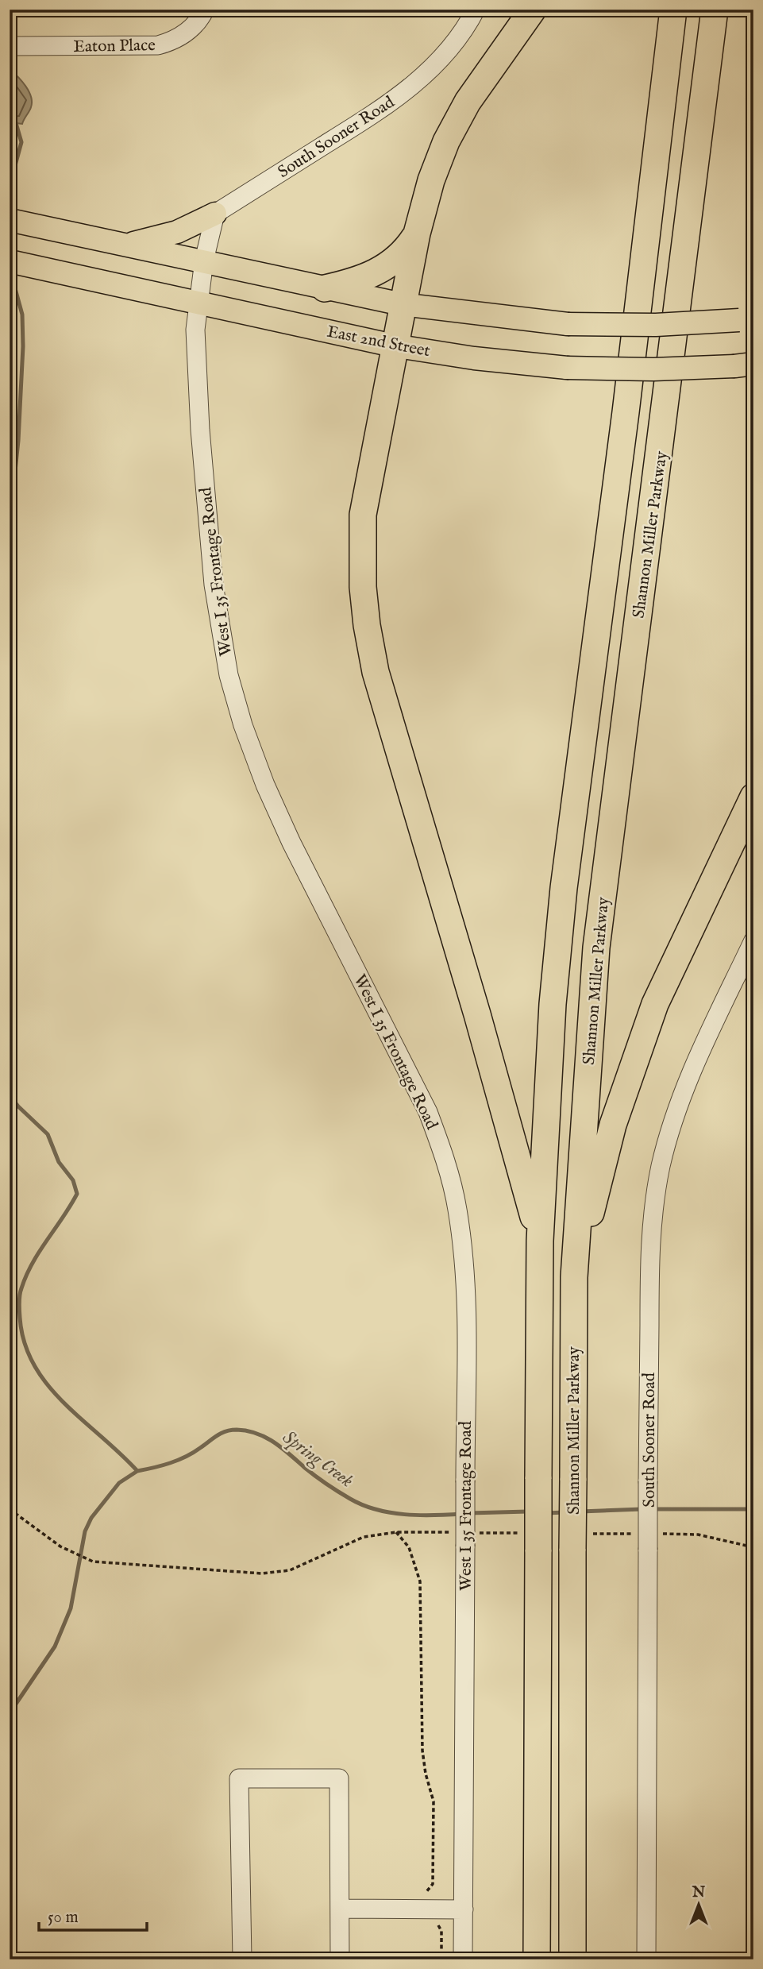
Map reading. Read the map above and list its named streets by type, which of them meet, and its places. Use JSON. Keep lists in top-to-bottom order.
{
  "streets": {
    "highway": ["Shannon Miller Parkway"],
    "main road": ["East 2nd Street"],
    "street": ["Eaton Place", "South Sooner Road", "West I 35 Frontage Road"]
  },
  "crossings": [
    ["East 2nd Street", "West I 35 Frontage Road"]
  ],
  "water": ["Spring Creek"],
  "scale_bar": "50 m",
  "north": "top"
}
